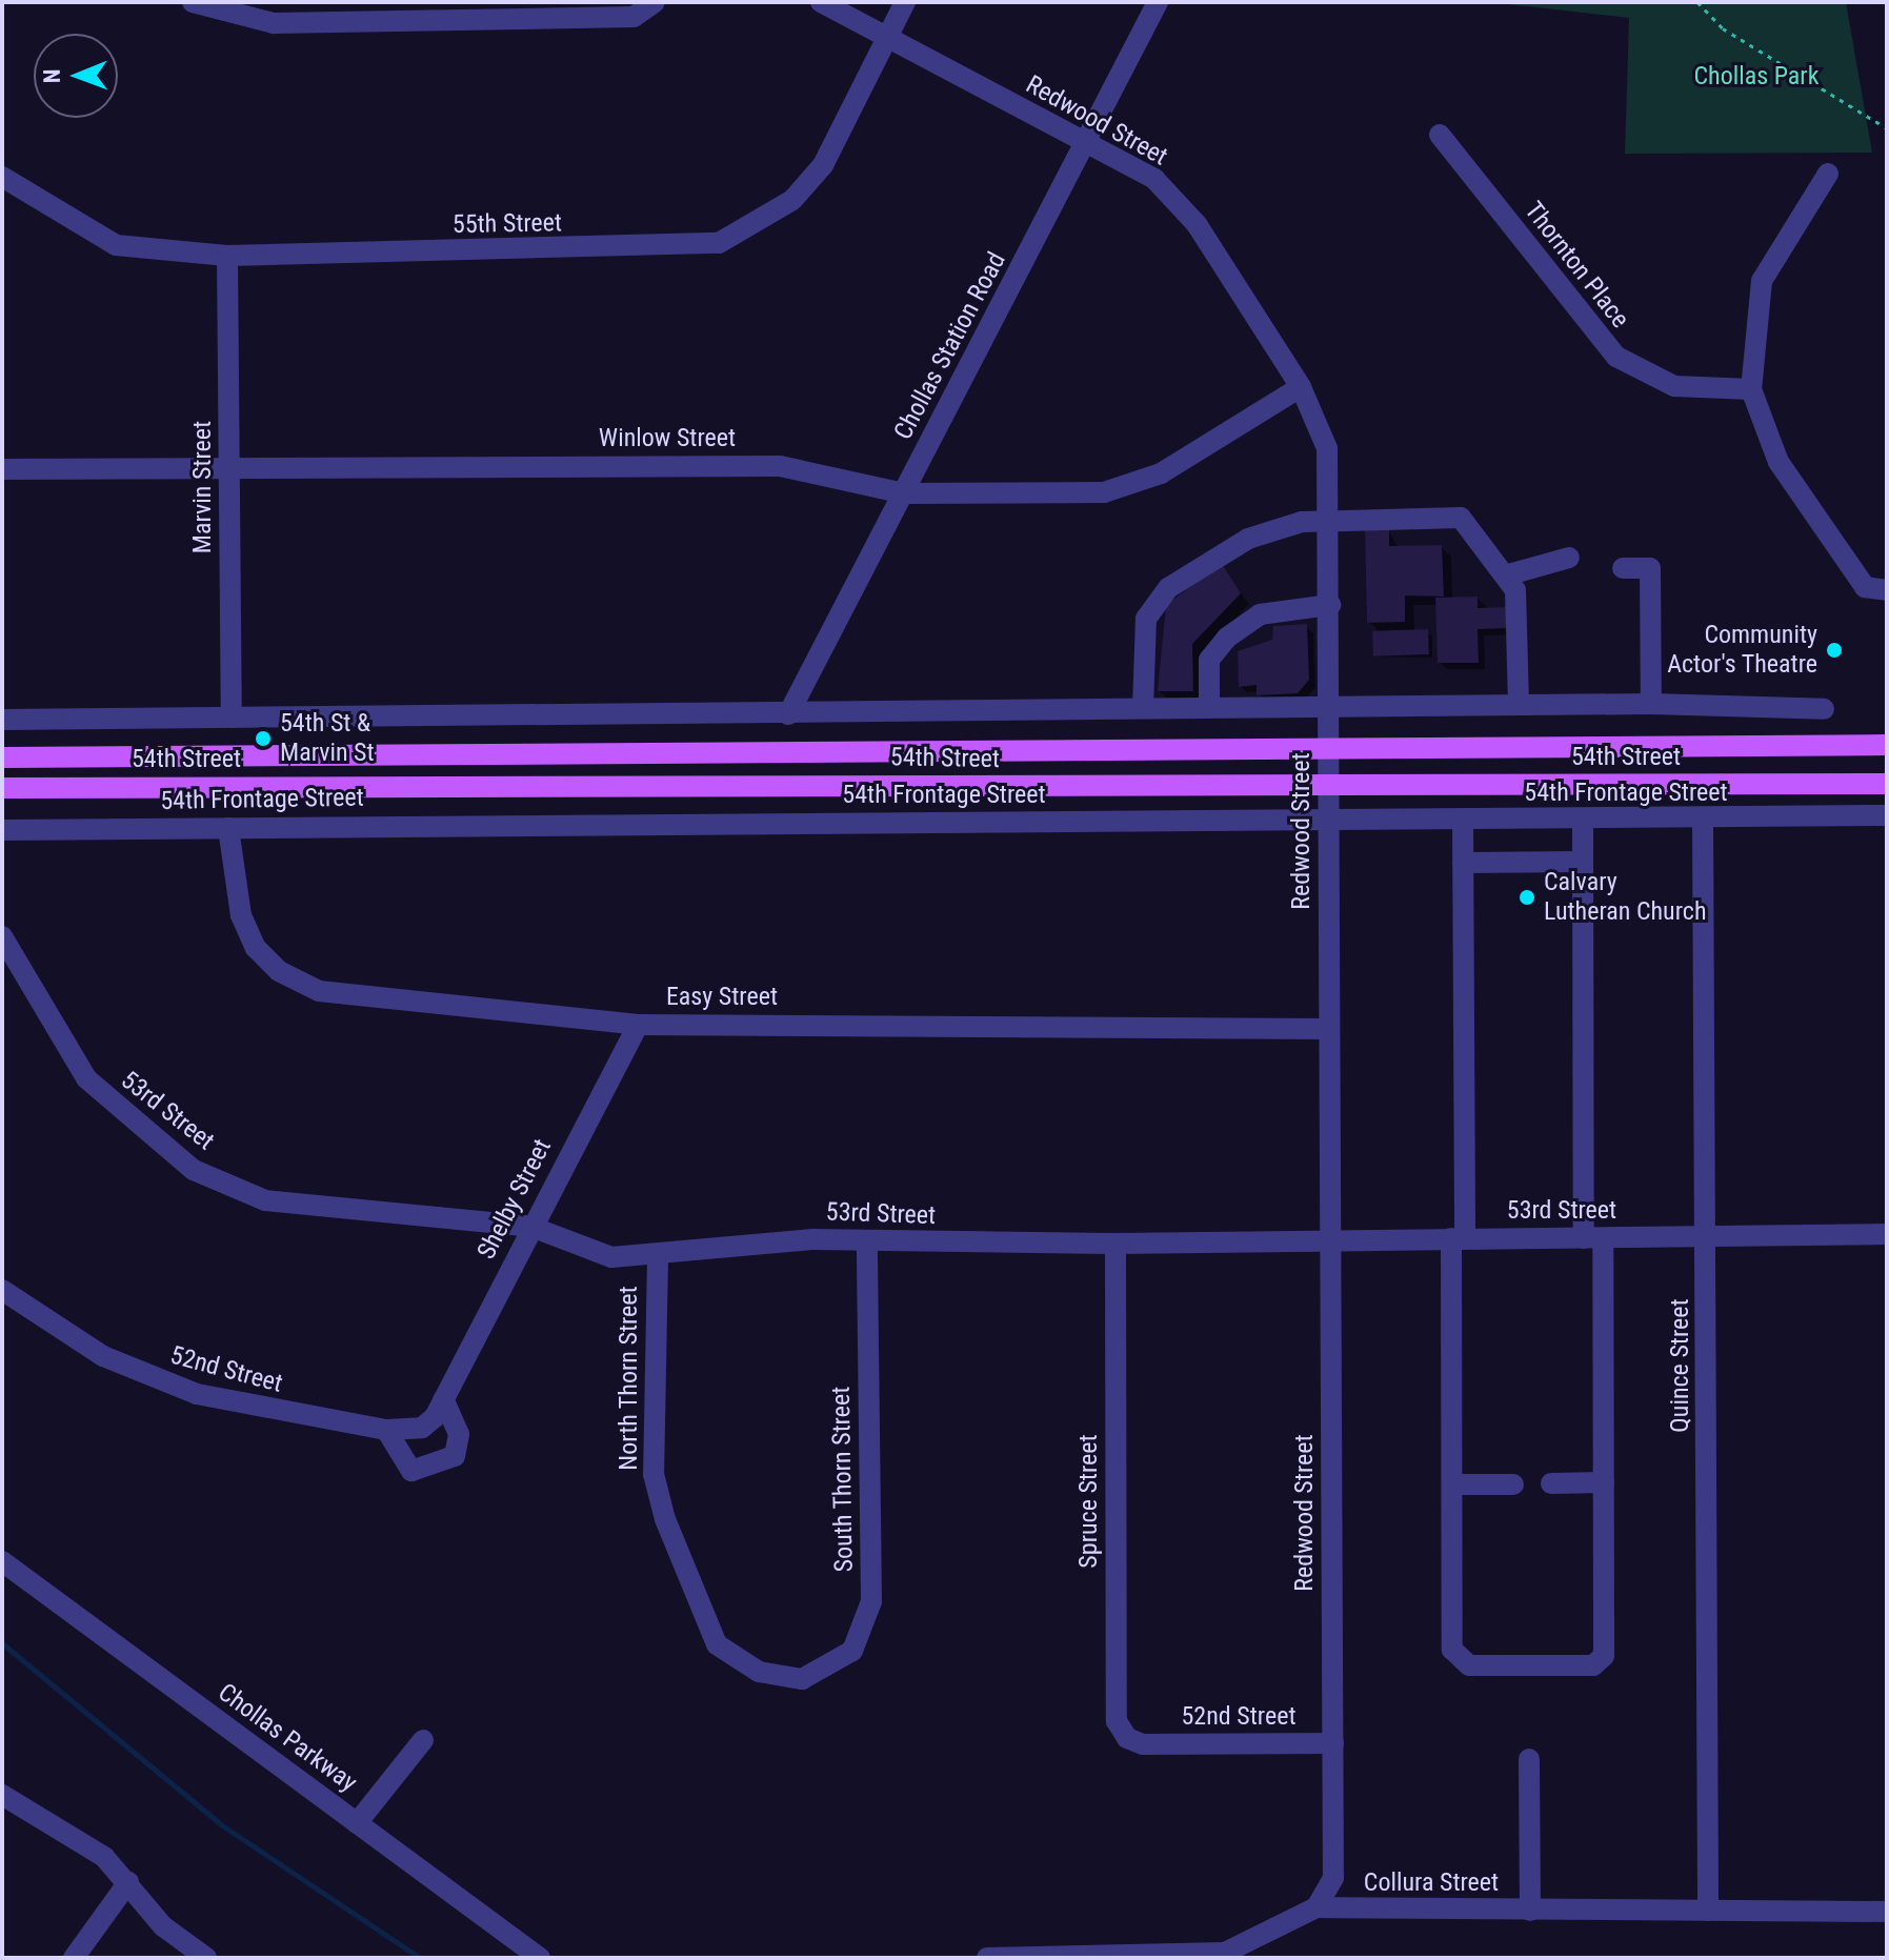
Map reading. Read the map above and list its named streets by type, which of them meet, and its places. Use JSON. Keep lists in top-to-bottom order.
{
  "streets": {
    "main road": ["54th Street"],
    "street": [
      "Redwood Street",
      "55th Street",
      "Thornton Place",
      "Chollas Station Road",
      "Winlow Street",
      "Marvin Street",
      "54th Frontage Street",
      "Easy Street",
      "53rd Street",
      "Shelby Street",
      "Quince Street",
      "52nd Street",
      "North Thorn Street",
      "South Thorn Street",
      "Spruce Street",
      "Chollas Parkway",
      "Collura Street"
    ]
  },
  "crossings": [
    ["Redwood Street", "55th Street"],
    ["Redwood Street", "Chollas Station Road"],
    ["Redwood Street", "Winlow Street"],
    ["Redwood Street", "54th Street"],
    ["Redwood Street", "54th Frontage Street"],
    ["Redwood Street", "Easy Street"],
    ["Redwood Street", "53rd Street"],
    ["Redwood Street", "52nd Street"],
    ["Redwood Street", "Collura Street"],
    ["55th Street", "Marvin Street"],
    ["Chollas Station Road", "Winlow Street"],
    ["Winlow Street", "Marvin Street"],
    ["54th Frontage Street", "Easy Street"],
    ["54th Frontage Street", "Quince Street"],
    ["Easy Street", "Shelby Street"],
    ["53rd Street", "Shelby Street"],
    ["53rd Street", "Quince Street"],
    ["53rd Street", "North Thorn Street"],
    ["53rd Street", "South Thorn Street"],
    ["53rd Street", "Spruce Street"],
    ["Shelby Street", "52nd Street"],
    ["Quince Street", "Collura Street"],
    ["52nd Street", "Spruce Street"],
    ["North Thorn Street", "South Thorn Street"]
  ],
  "parks": ["Chollas Park"],
  "places": ["Community Actor's Theatre", "54th St & Marvin St", "Calvary Lutheran Church"],
  "north": "left"
}
